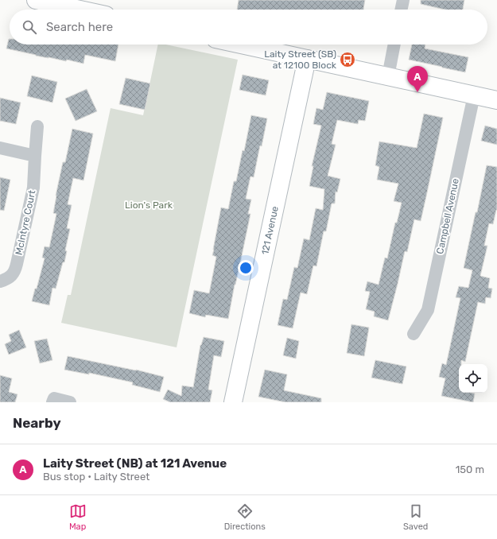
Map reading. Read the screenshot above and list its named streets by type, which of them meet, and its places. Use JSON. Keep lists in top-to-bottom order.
{
  "streets": {
    "street": ["Campbell Avenue", "McIntyre Court", "121 Avenue"]
  },
  "parks": ["Lion's Park"],
  "places": {
    "bus stop": ["Laity Street (SB) at 12100 Block"]
  },
  "page": {
    "search": "Search here",
    "pins": "A",
    "heading": "Nearby",
    "list": [
      {
        "mark": "A",
        "name": "Laity Street (NB) at 121 Avenue",
        "note": "Bus stop · Laity Street",
        "value": "150 m"
      }
    ],
    "nav": ["Map", "Directions", "Saved"]
  }
}
